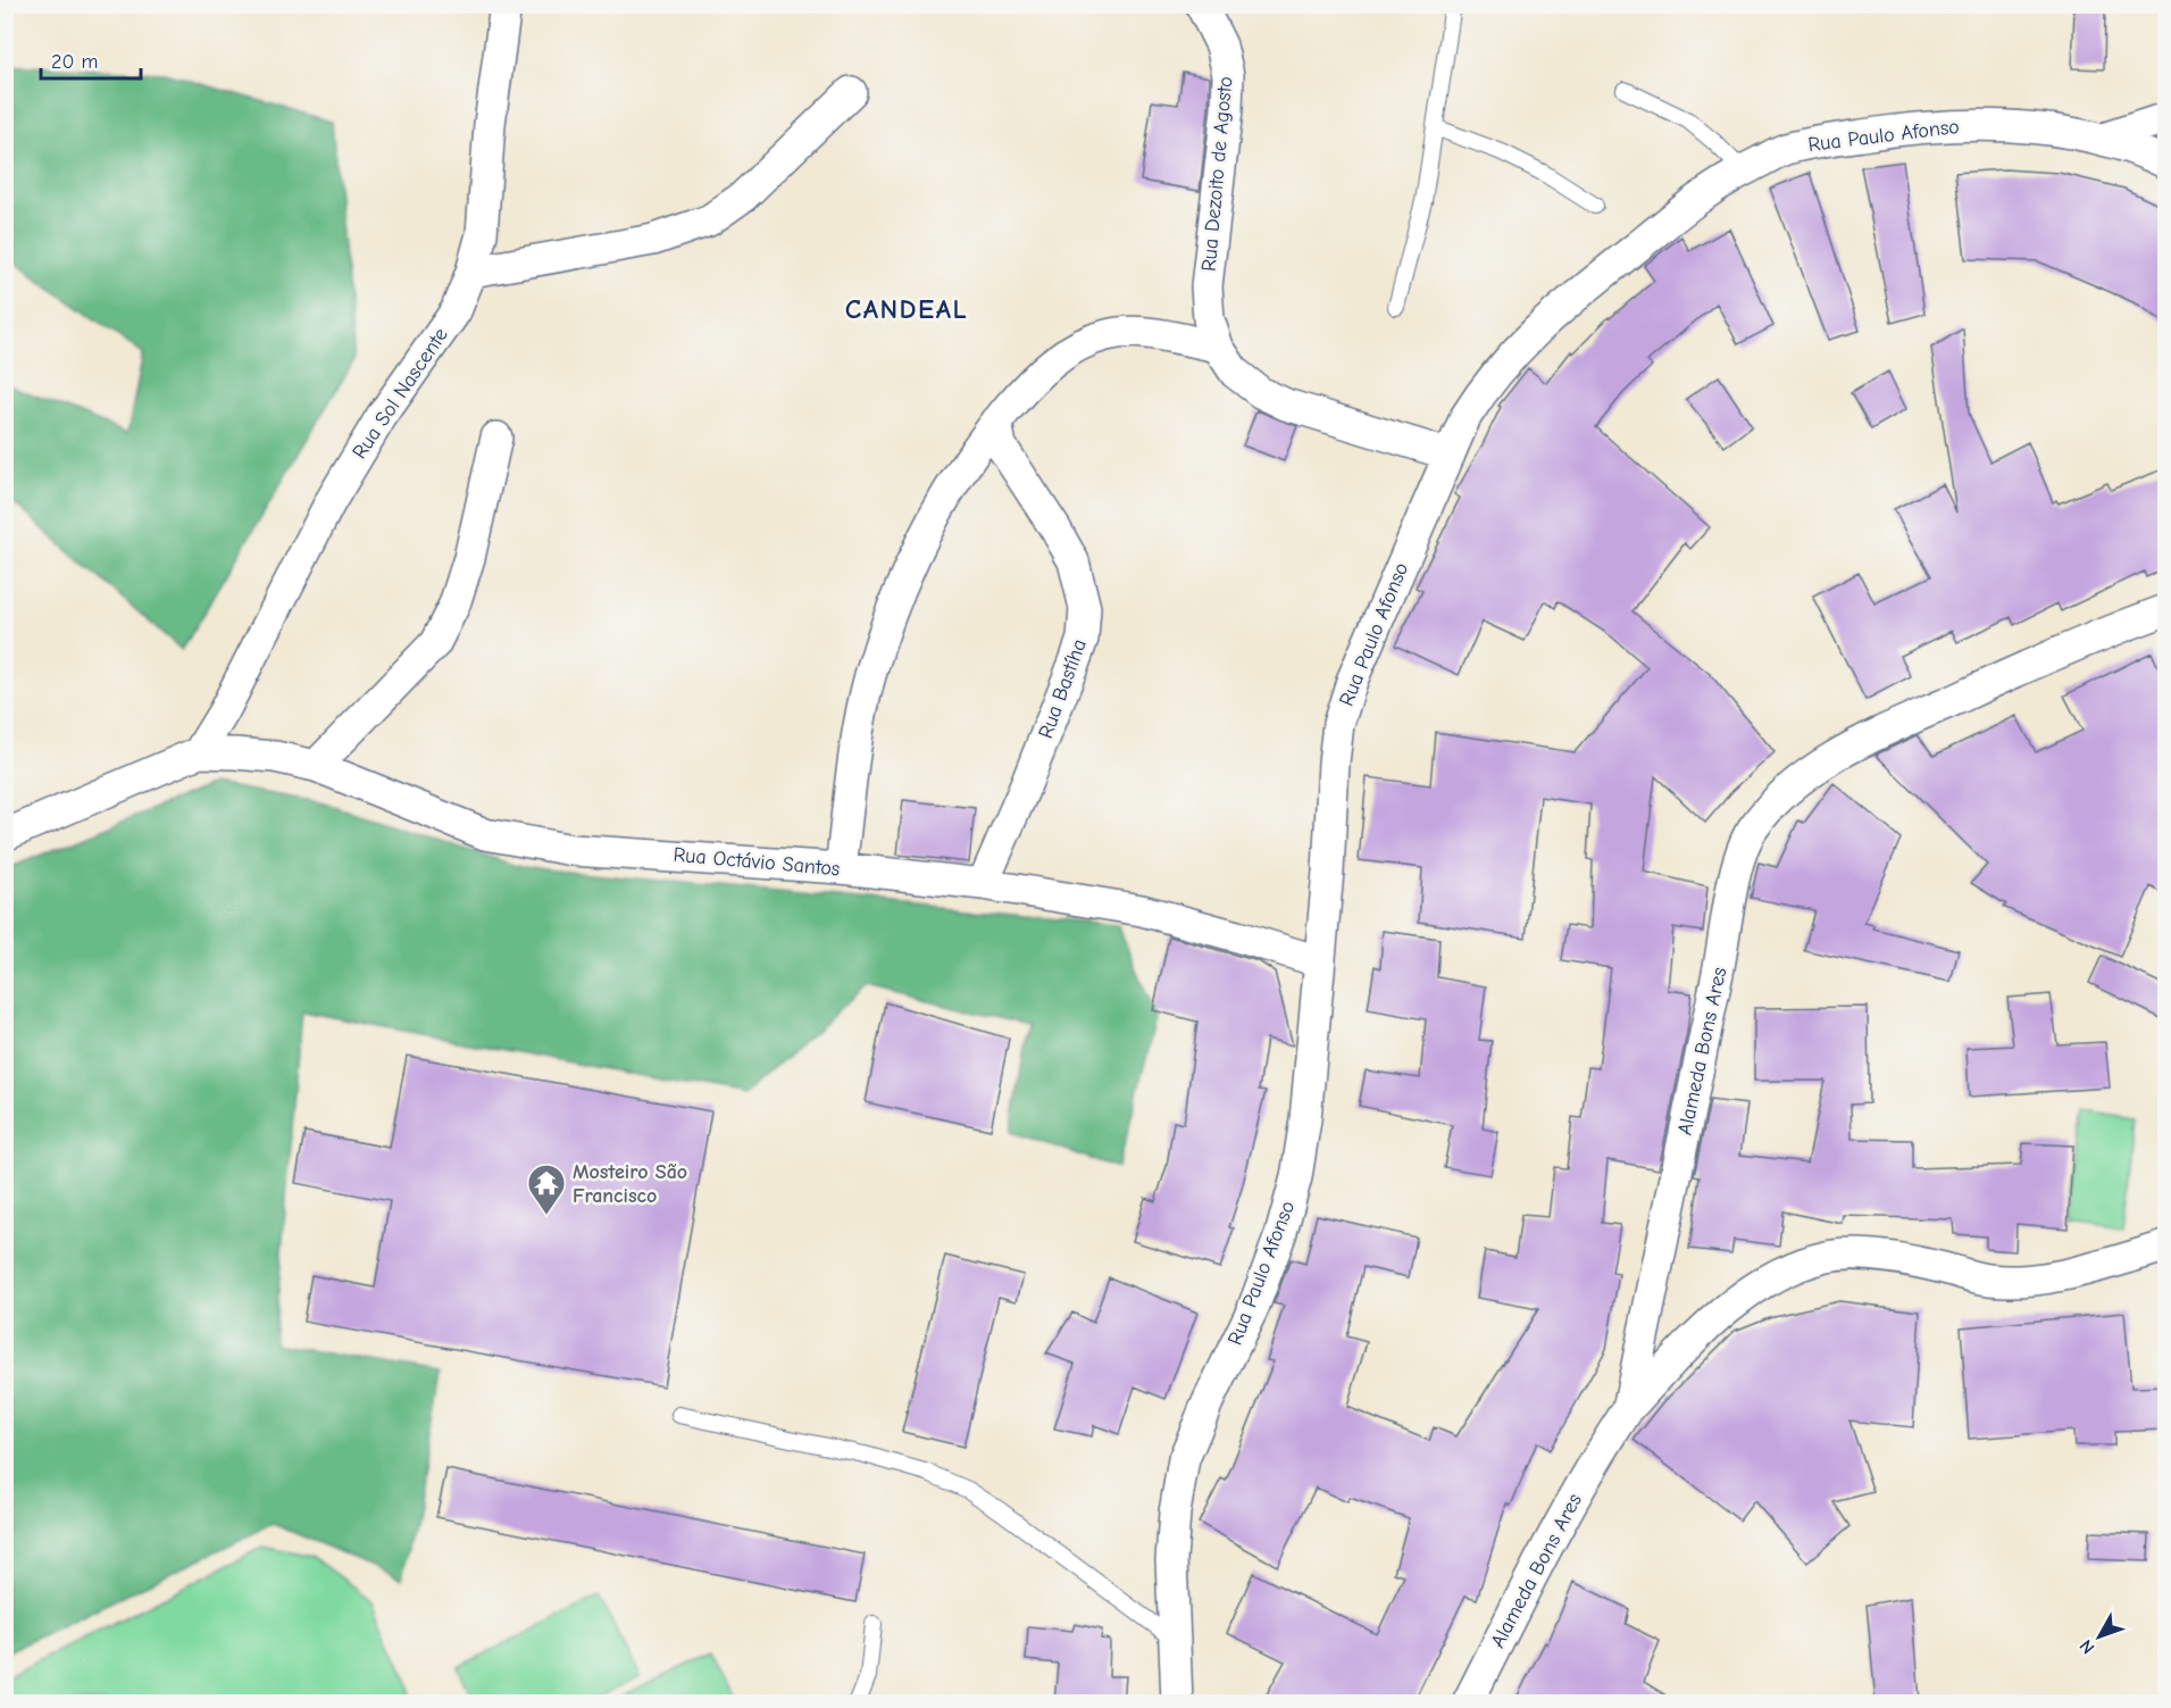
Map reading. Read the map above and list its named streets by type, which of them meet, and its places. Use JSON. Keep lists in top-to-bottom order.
{
  "streets": {
    "street": [
      "Rua Paulo Afonso",
      "Rua Dezoito de Agosto",
      "Rua Sol Nascente",
      "Rua Bastíha",
      "Rua Octávio Santos",
      "Alameda Bons Ares"
    ]
  },
  "crossings": [
    ["Rua Paulo Afonso", "Rua Dezoito de Agosto"],
    ["Rua Paulo Afonso", "Rua Octávio Santos"],
    ["Rua Sol Nascente", "Rua Octávio Santos"],
    ["Rua Bastíha", "Rua Octávio Santos"]
  ],
  "districts": ["CANDEAL"],
  "places": {
    "temple": ["Mosteiro São Francisco"]
  },
  "scale_bar": "20 m",
  "north": "bottom left"
}
